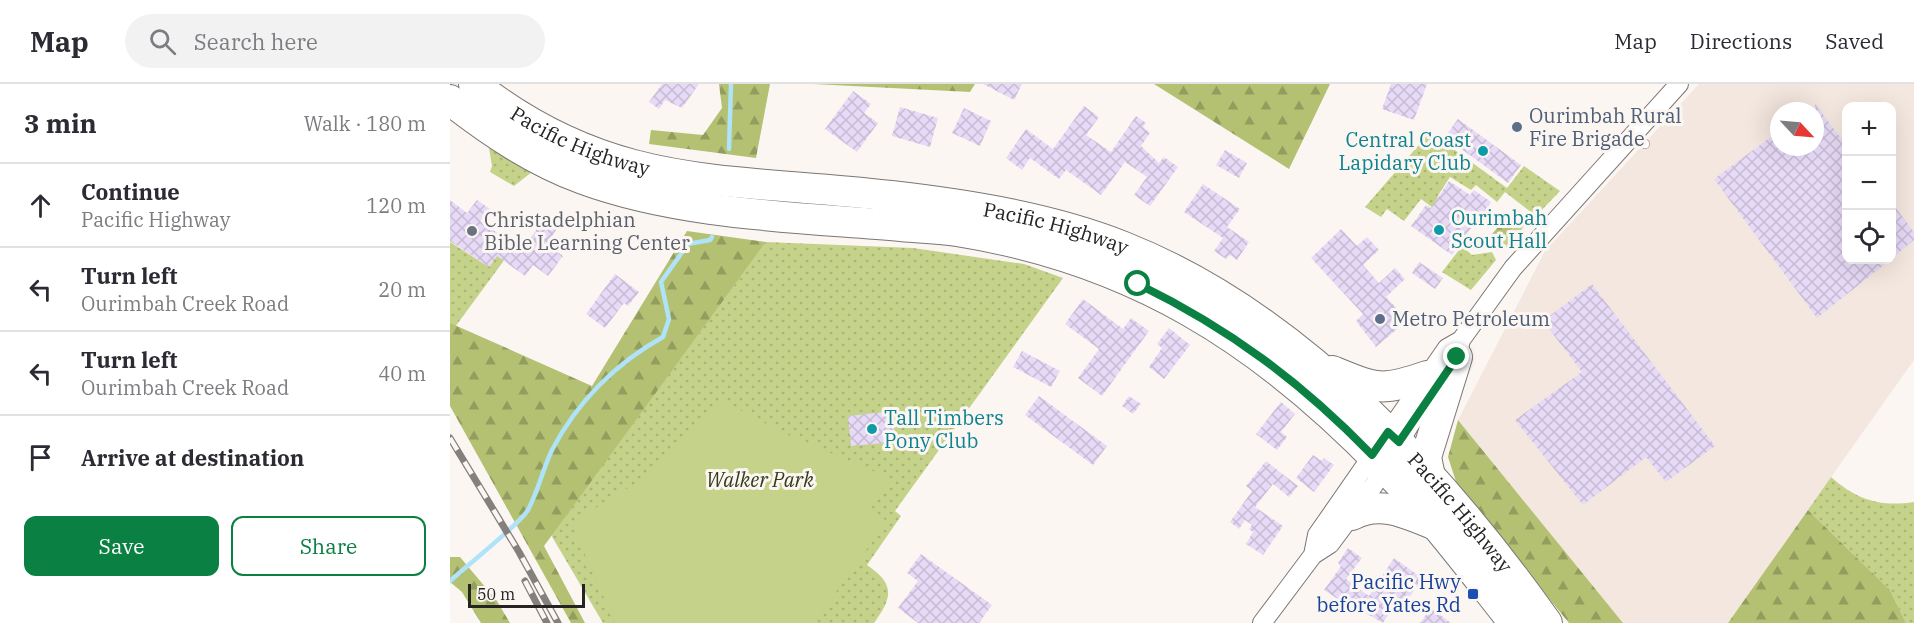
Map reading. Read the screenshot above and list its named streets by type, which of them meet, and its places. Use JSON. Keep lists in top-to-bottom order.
{
  "streets": {
    "main road": ["Pacific Highway"]
  },
  "parks": ["Walker Park"],
  "places": {
    "other": [
      "Ourimbah Rural Fire Brigade",
      "Central Coast Lapidary Club",
      "Ourimbah Scout Hall",
      "Christadelphian Bible Learning Center",
      "Metro Petroleum",
      "Tall Timbers Pony Club"
    ],
    "transit": ["Pacific Hwy before Yates Rd"]
  },
  "scale_bar": "50 m",
  "north": "bottom right",
  "page": {
    "header": "Map",
    "search": "Search here",
    "nav": ["Map", "Directions", "Saved"],
    "heading": ["3 min", "Walk · 180 m"],
    "map_buttons": ["+", "−"],
    "list": [
      ["Continue", "Pacific Highway", "120 m"],
      ["Turn left", "Ourimbah Creek Road", "20 m"],
      ["Turn left", "Ourimbah Creek Road", "40 m"],
      "Arrive at destination"
    ],
    "buttons": ["Save", "Share"],
    "scale": "50 m"
  }
}
